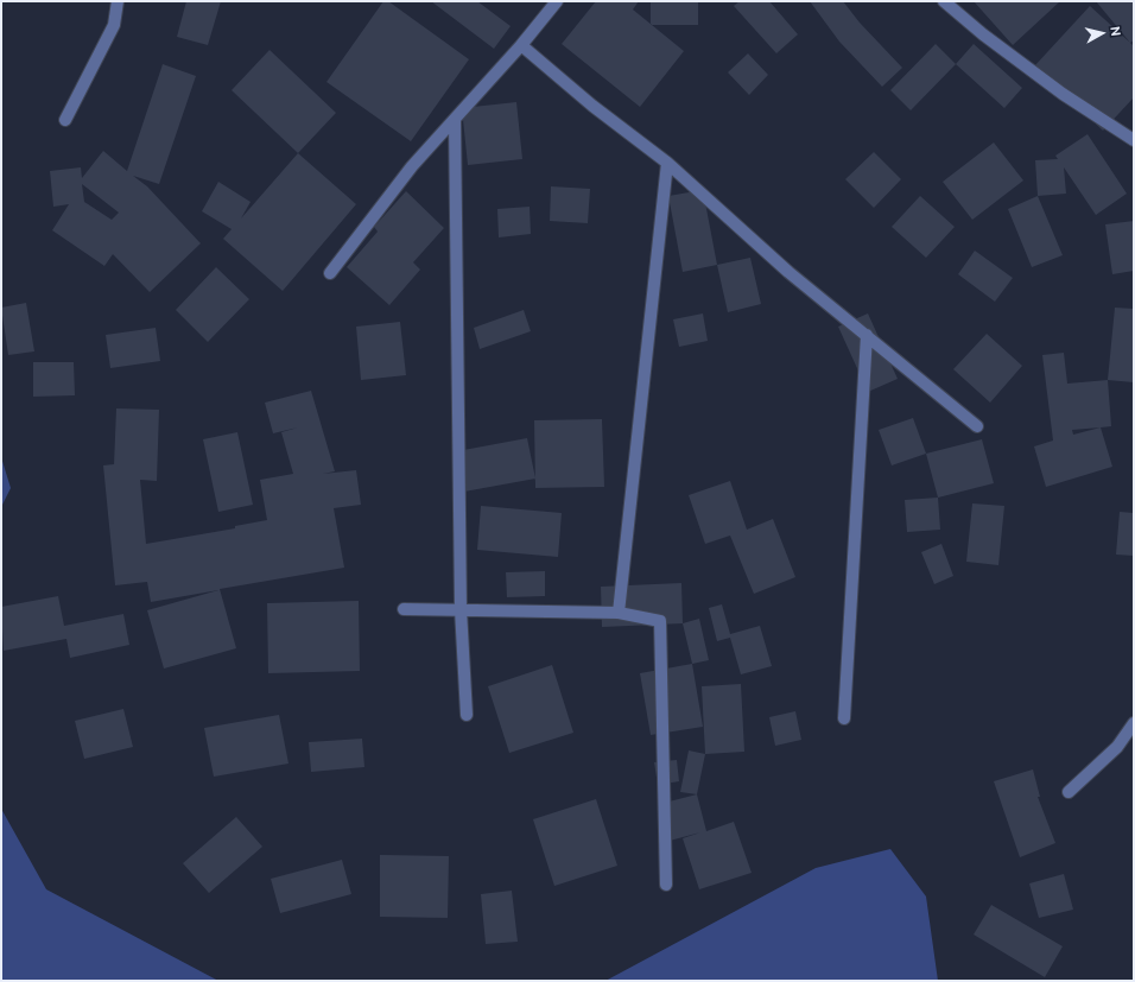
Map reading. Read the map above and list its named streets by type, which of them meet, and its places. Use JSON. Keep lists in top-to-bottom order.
{
  "north": "right"
}
